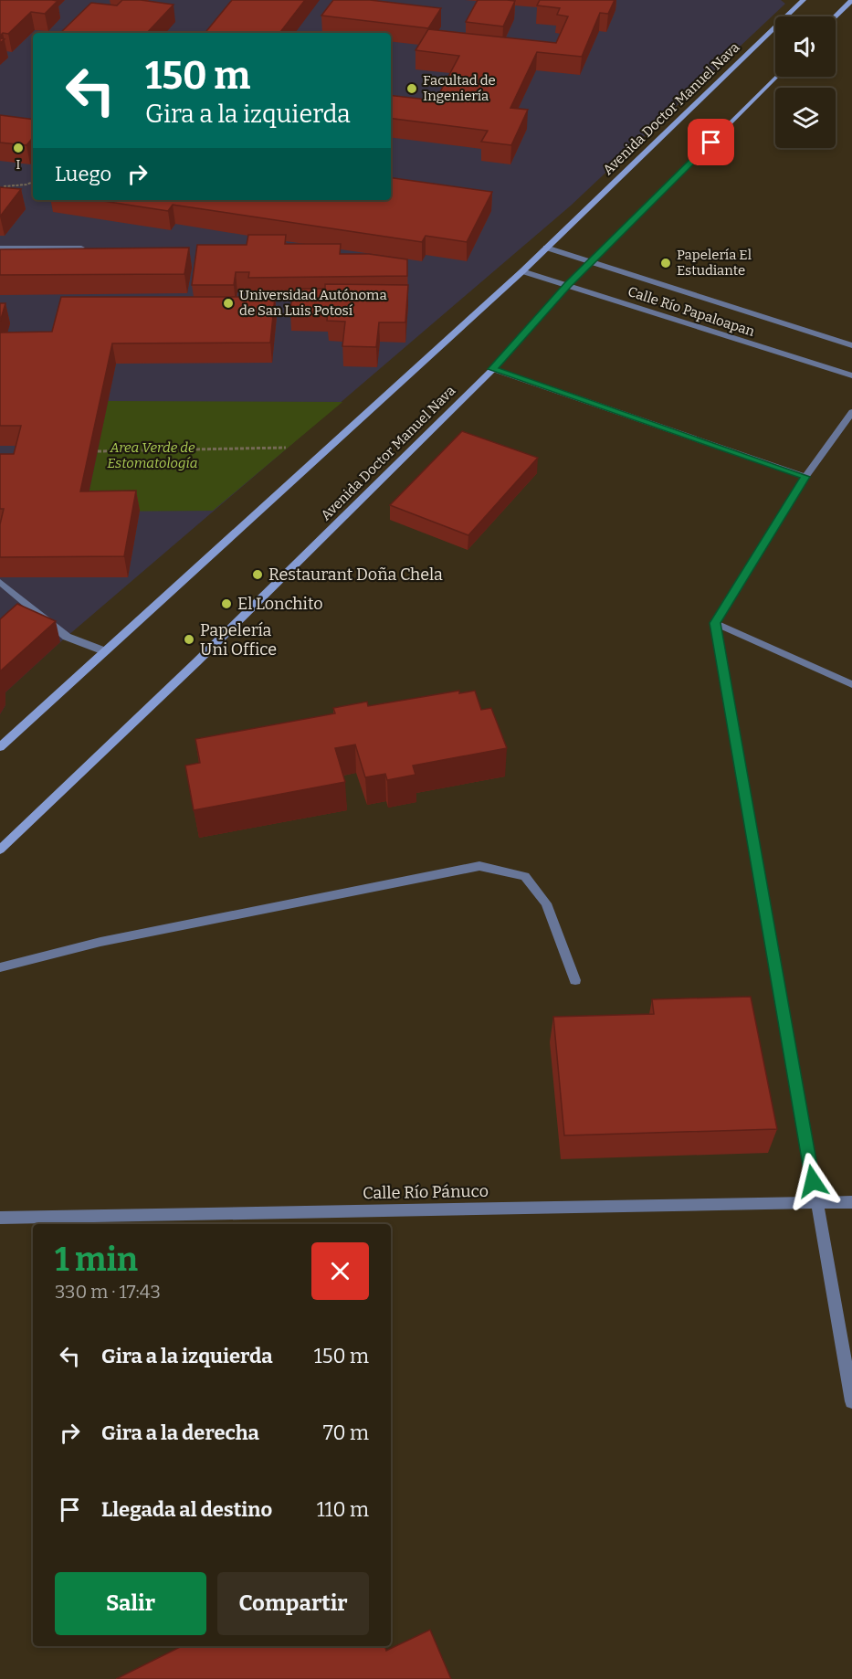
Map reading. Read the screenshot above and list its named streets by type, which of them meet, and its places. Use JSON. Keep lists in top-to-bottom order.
{
  "streets": {
    "main road": ["Avenida Doctor Manuel Nava"],
    "street": ["Calle Río Papaloapan", "Calle Río Pánuco"]
  },
  "crossings": [
    ["Avenida Doctor Manuel Nava", "Calle Río Papaloapan"]
  ],
  "parks": ["Area Verde de Estomatología"],
  "places": [
    "Facultad de Ingeniería",
    "I",
    "Papelería El Estudiante",
    "Universidad Autónoma de San Luis Potosí",
    "Restaurant Doña Chela",
    "El Lonchito",
    "Papelería Uni Office"
  ],
  "page": {
    "turn": ["150 m", "Gira a la izquierda"],
    "then": "Luego",
    "heading": ["1 min", "330 m · 17:43"],
    "list": [
      {
        "name": "Gira a la izquierda",
        "value": "150 m"
      },
      {
        "name": "Gira a la derecha",
        "value": "70 m"
      },
      {
        "name": "Llegada al destino",
        "value": "110 m"
      }
    ],
    "buttons": ["Salir", "Compartir"]
  }
}
